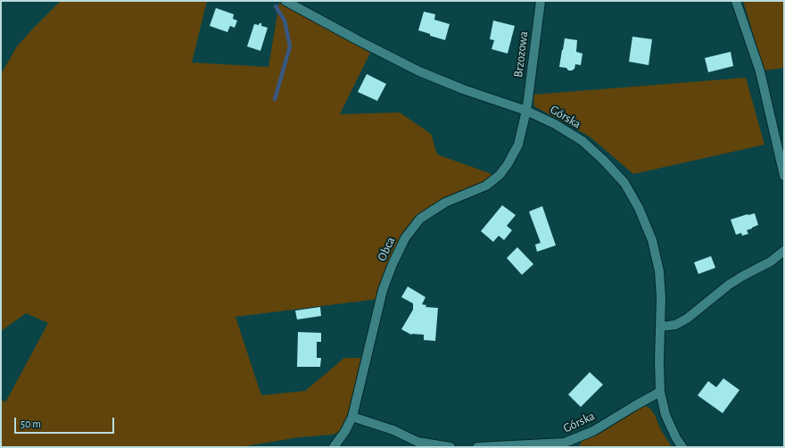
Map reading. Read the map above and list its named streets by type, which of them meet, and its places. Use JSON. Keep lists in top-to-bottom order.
{
  "streets": {
    "street": ["Brzozowa", "Górska", "Obca"]
  },
  "crossings": [
    ["Brzozowa", "Górska"],
    ["Brzozowa", "Obca"],
    ["Górska", "Obca"]
  ],
  "scale_bar": "50 m"
}
